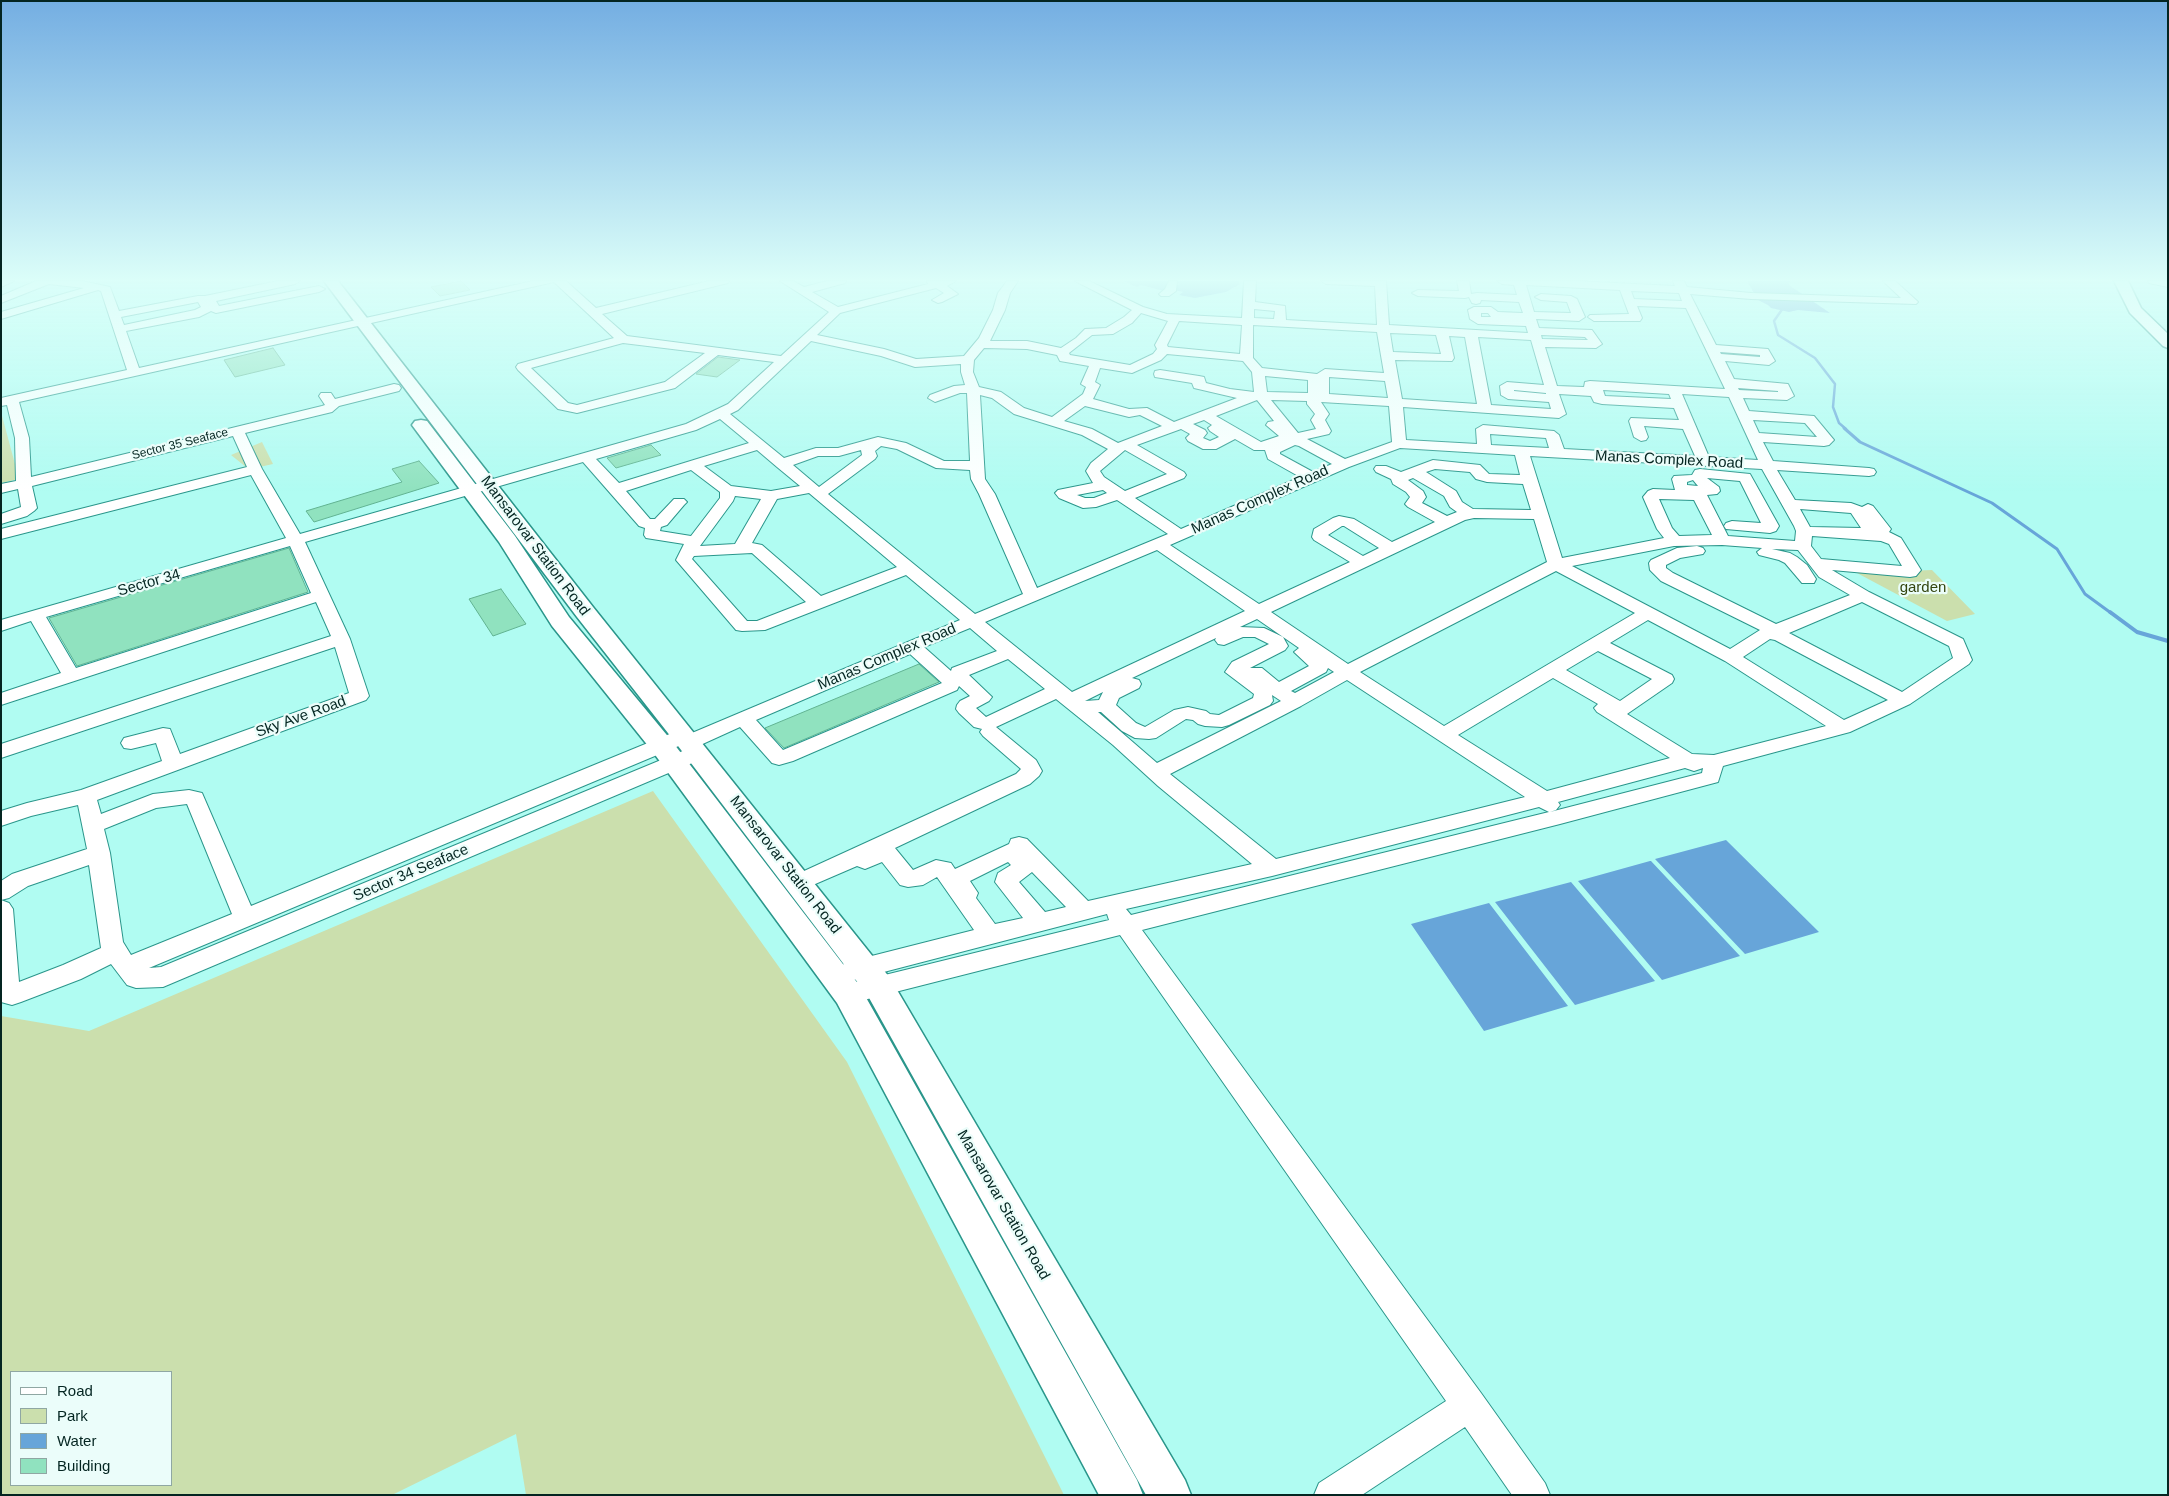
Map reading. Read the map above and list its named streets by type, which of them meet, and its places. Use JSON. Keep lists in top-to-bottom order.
{
  "streets": {
    "main road": ["Mansarovar Station Road"],
    "street": [
      "Sector 35 Seaface",
      "Manas Complex Road",
      "Sector 34",
      "Sky Ave Road",
      "Sector 34 Seaface"
    ]
  },
  "crossings": [
    ["Sector 35 Seaface", "Sector 34"],
    ["Sector 35 Seaface", "Sky Ave Road"],
    ["Manas Complex Road", "Mansarovar Station Road"],
    ["Manas Complex Road", "Sector 34 Seaface"],
    ["Mansarovar Station Road", "Sector 34"],
    ["Mansarovar Station Road", "Sector 34 Seaface"],
    ["Sector 34", "Sky Ave Road"]
  ],
  "parks": ["garden"],
  "legend": [
    "Road",
    "Park",
    "Water",
    "Building"
  ]
}
